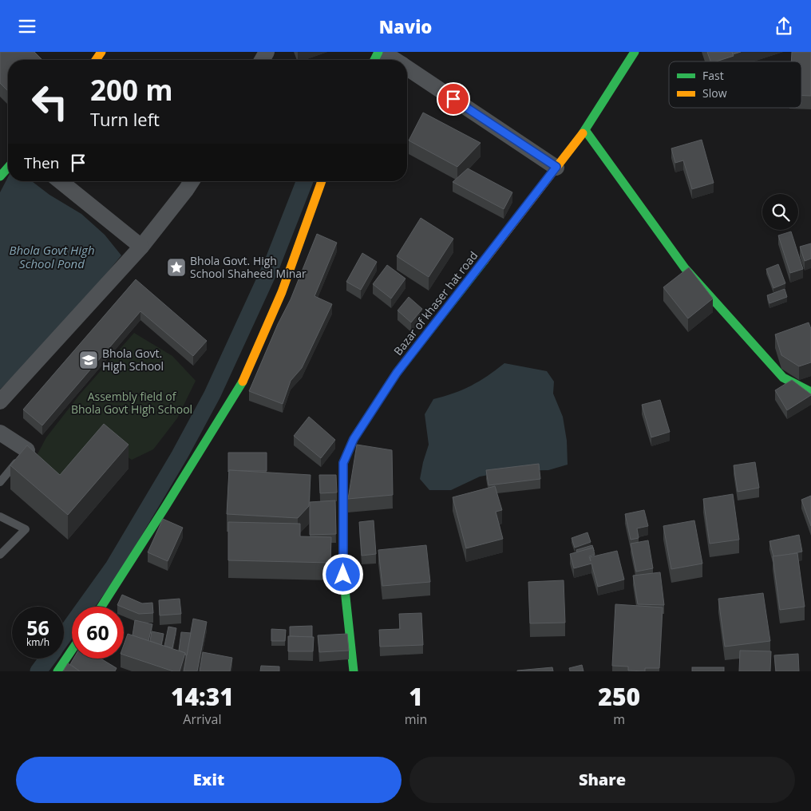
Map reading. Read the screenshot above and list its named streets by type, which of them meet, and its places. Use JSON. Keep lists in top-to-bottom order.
{
  "streets": {
    "street": ["Bazar of khaser hat road"]
  },
  "water": ["Bhola Govt High School Pond"],
  "parks": ["Assembly field of Bhola Govt High School"],
  "places": {
    "place": ["Bhola Govt. High School Shaheed Minar"],
    "school or university": ["Bhola Govt. High School"]
  },
  "legend": ["Fast", "Slow"],
  "page": {
    "header": "Navio",
    "turn": ["200 m", "Turn left"],
    "then": "Then",
    "speed": "56 km/h",
    "limit": "60",
    "eta": [
      "14:31",
      "Arrival",
      "1",
      "min",
      "250",
      "m"
    ],
    "buttons": ["Exit", "Share"]
  }
}
